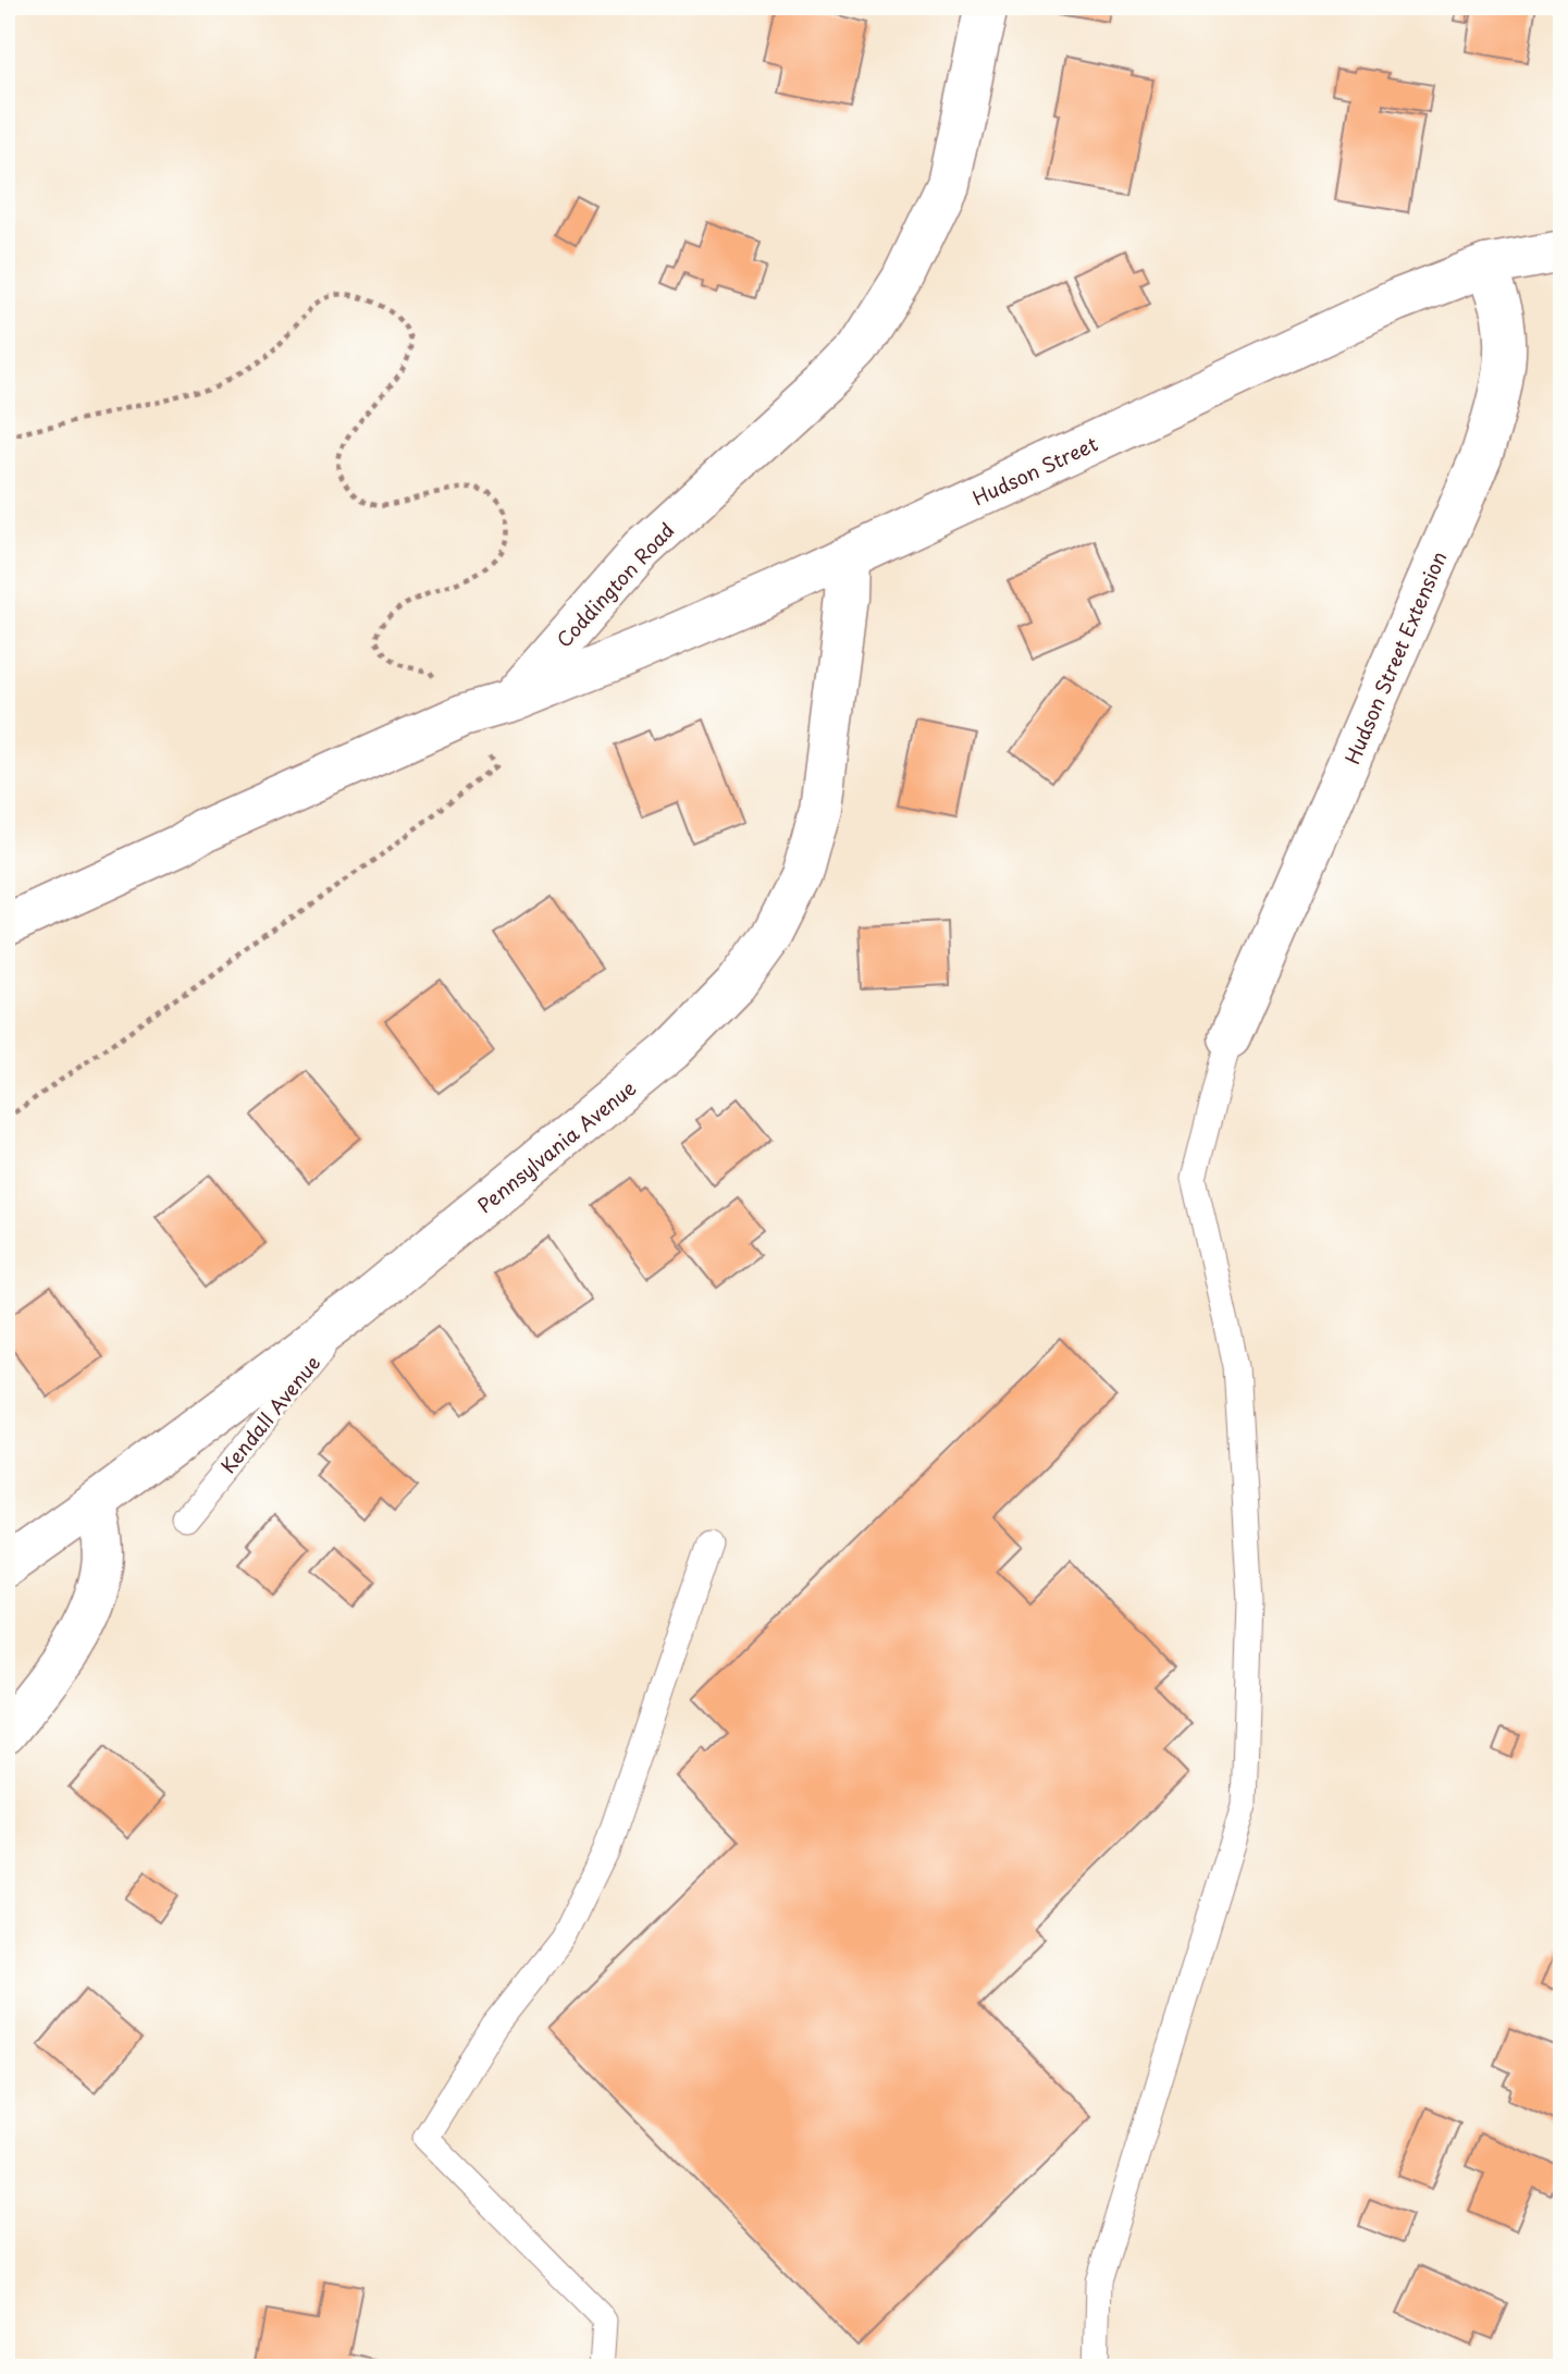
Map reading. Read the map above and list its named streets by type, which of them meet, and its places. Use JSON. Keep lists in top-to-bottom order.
{
  "streets": {
    "street": [
      "Hudson Street",
      "Coddington Road",
      "Hudson Street Extension",
      "Pennsylvania Avenue"
    ],
    "lane": ["Kendall Avenue"]
  },
  "crossings": [
    ["Hudson Street", "Coddington Road"],
    ["Hudson Street", "Hudson Street Extension"],
    ["Hudson Street", "Pennsylvania Avenue"],
    ["Pennsylvania Avenue", "Kendall Avenue"]
  ]
}
